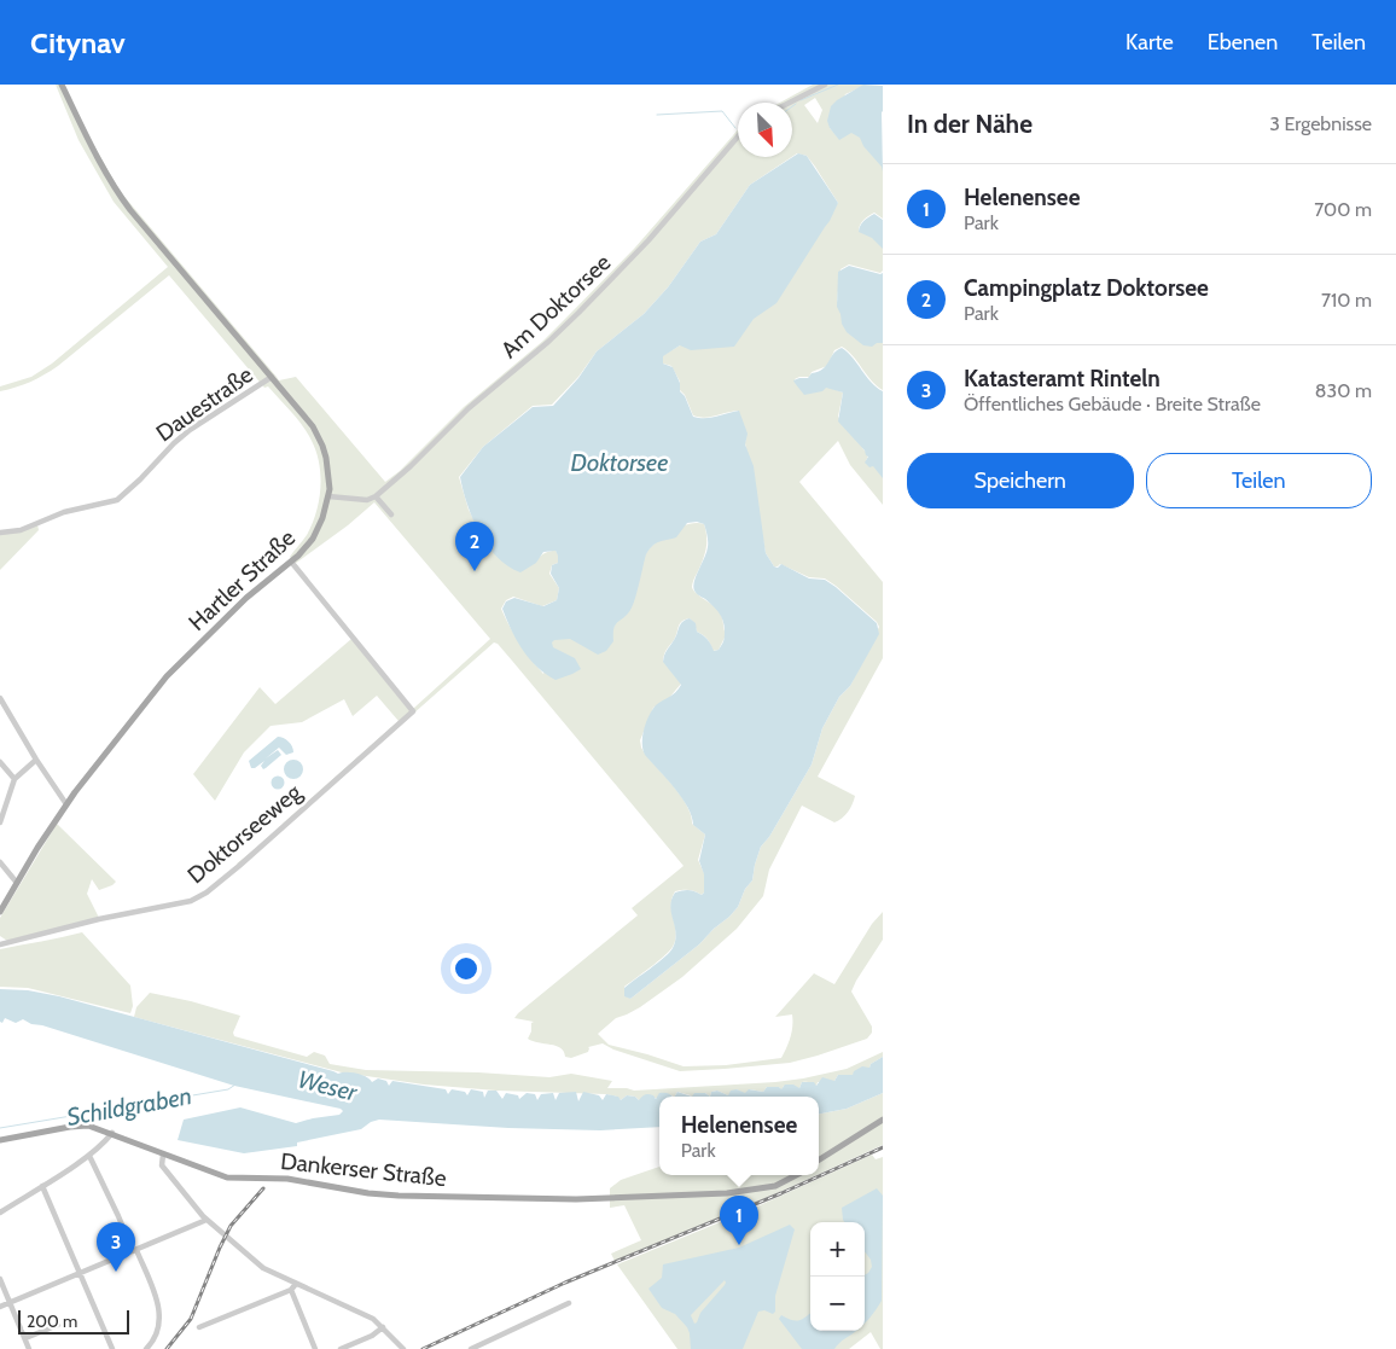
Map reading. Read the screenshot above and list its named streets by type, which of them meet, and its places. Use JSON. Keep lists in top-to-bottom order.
{
  "streets": {
    "main road": ["Hartler Straße", "Dankerser Straße"],
    "street": ["Am Doktorsee", "Dauestraße", "Doktorseeweg"]
  },
  "crossings": [
    ["Dauestraße", "Hartler Straße"],
    ["Hartler Straße", "Doktorseeweg"]
  ],
  "water": ["Doktorsee", "Weser", "Schildgraben"],
  "scale_bar": "200 m",
  "north": "bottom right",
  "page": {
    "header": "Citynav",
    "nav": ["Karte", "Ebenen", "Teilen"],
    "heading": ["In der Nähe", "3 Ergebnisse"],
    "list": [
      {
        "mark": "1",
        "name": "Helenensee",
        "note": "Park",
        "value": "700 m"
      },
      {
        "mark": "2",
        "name": "Campingplatz Doktorsee",
        "note": "Park",
        "value": "710 m"
      },
      {
        "mark": "3",
        "name": "Katasteramt Rinteln",
        "note": "Öffentliches Gebäude · Breite Straße",
        "value": "830 m"
      }
    ],
    "buttons": ["Speichern", "Teilen"],
    "pins": ["2", "1", "3"],
    "popup": ["Helenensee", "Park"],
    "map_buttons": ["+", "−"],
    "scale": "200 m"
  }
}
